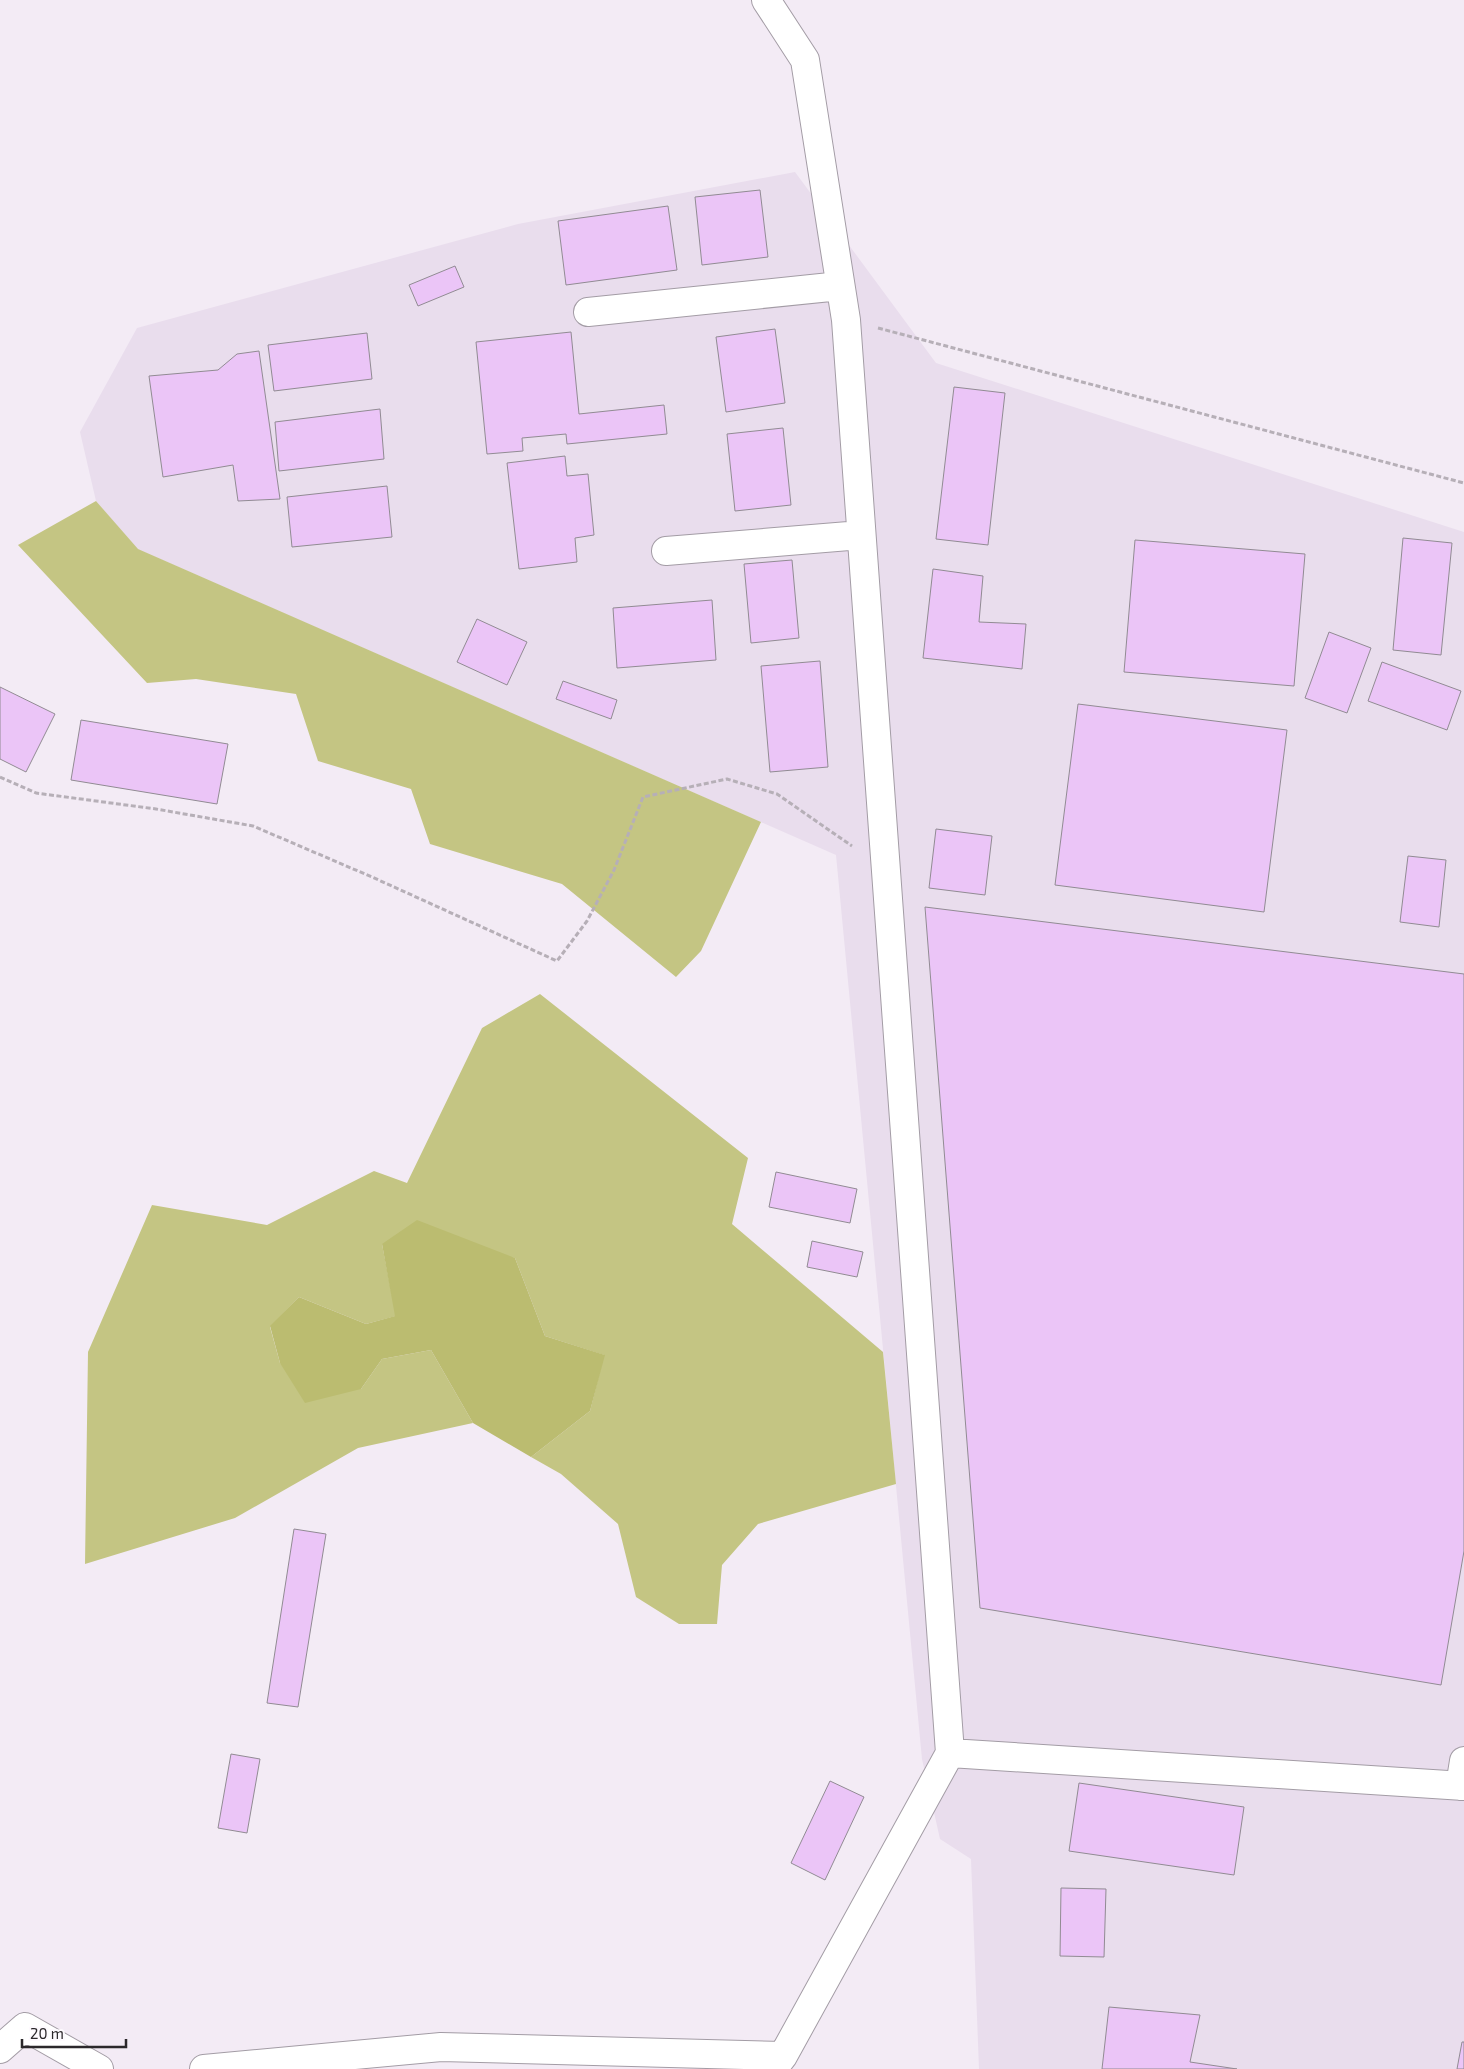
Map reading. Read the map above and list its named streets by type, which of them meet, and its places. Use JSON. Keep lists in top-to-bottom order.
{
  "scale_bar": "20 m"
}
